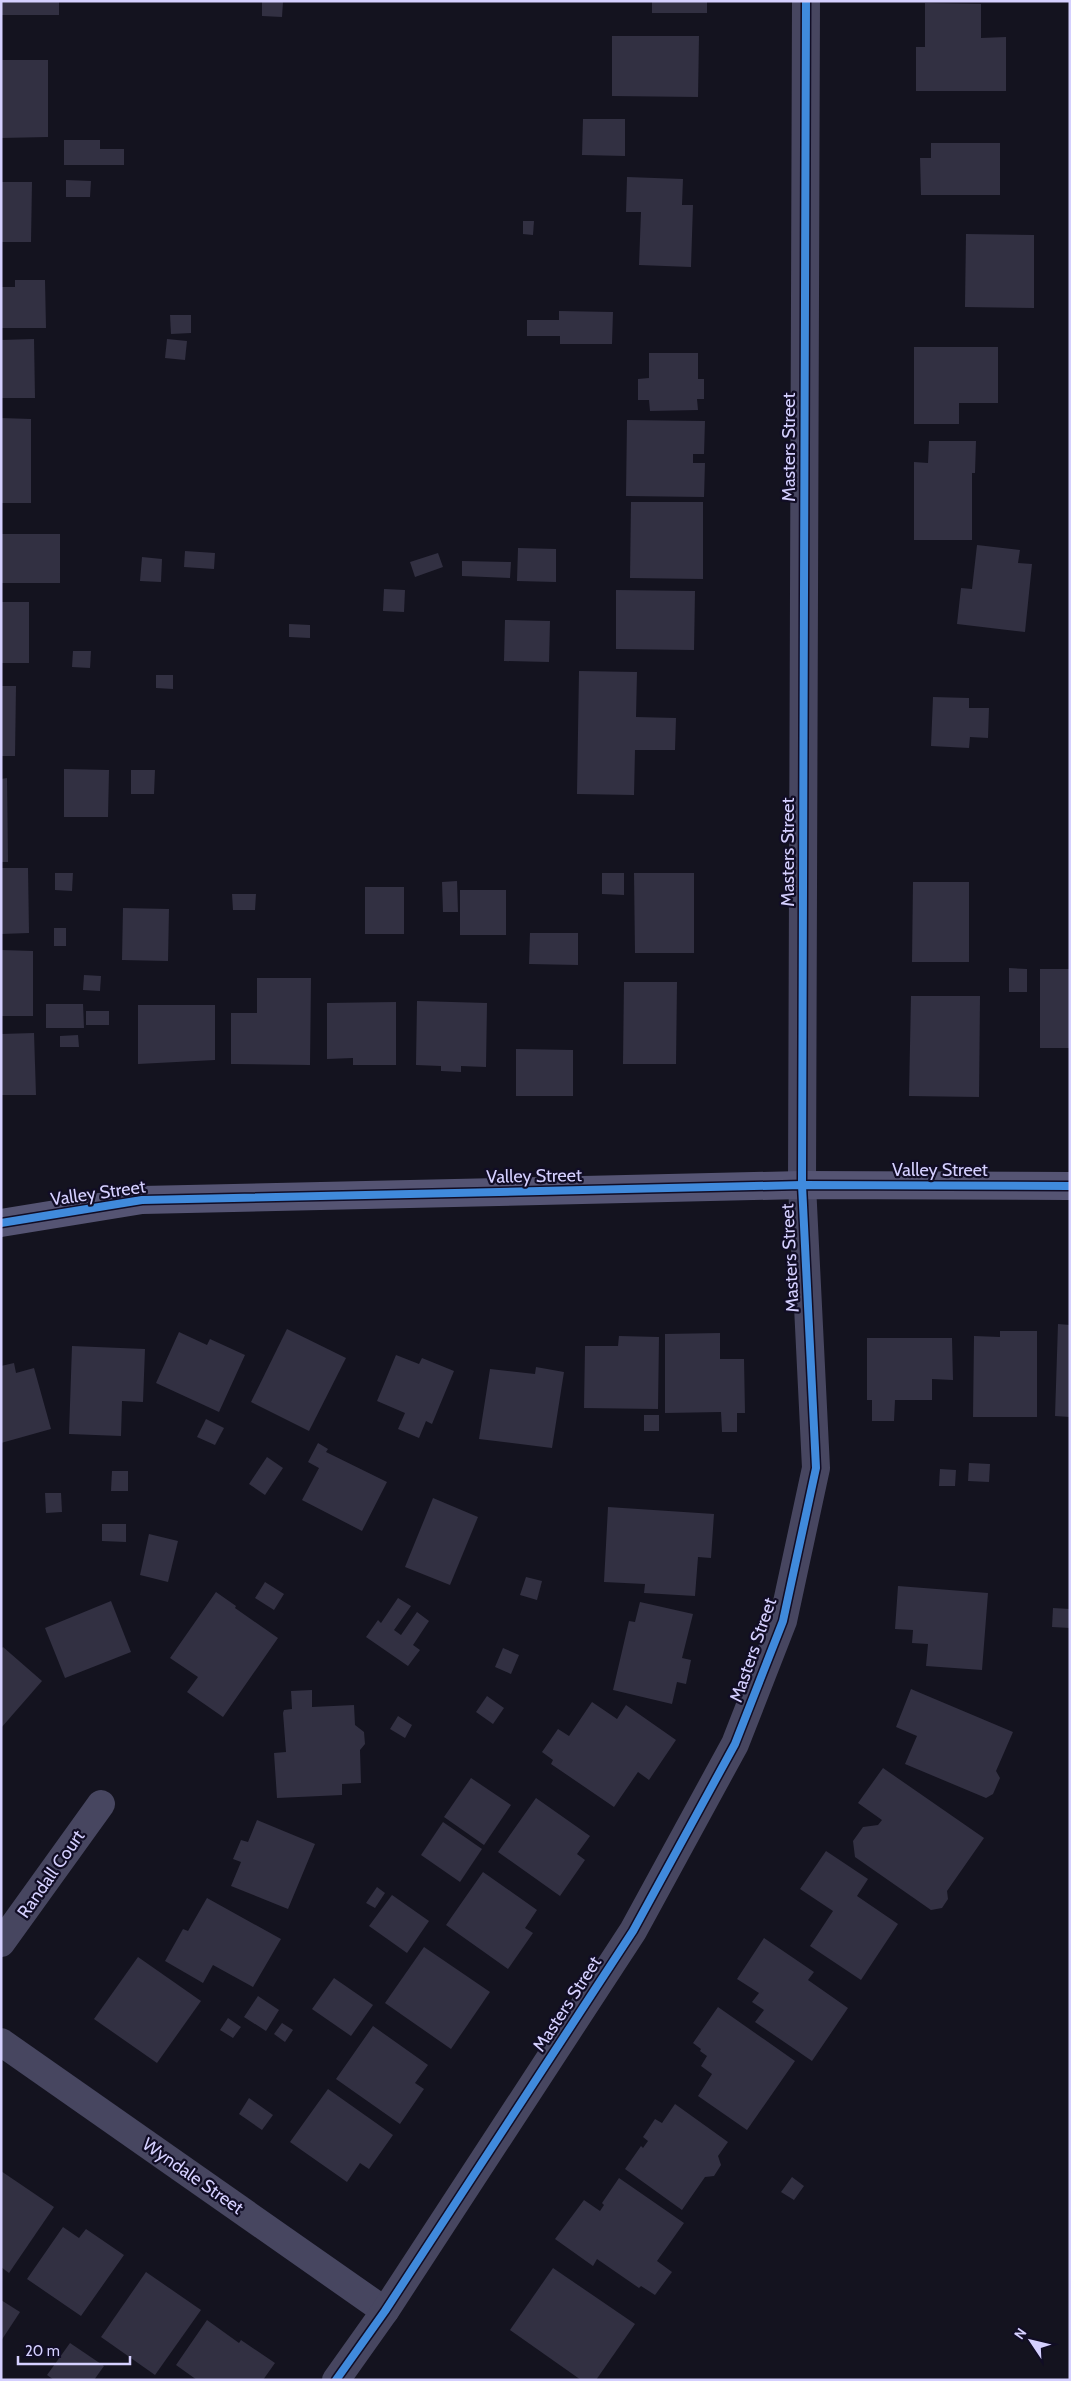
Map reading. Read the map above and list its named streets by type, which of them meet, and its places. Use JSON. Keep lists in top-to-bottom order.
{
  "streets": {
    "main road": ["Valley Street"],
    "street": ["Masters Street", "Randall Court", "Wyndale Street"]
  },
  "crossings": [
    ["Masters Street", "Valley Street"],
    ["Masters Street", "Wyndale Street"]
  ],
  "scale_bar": "20 m",
  "north": "top left"
}
